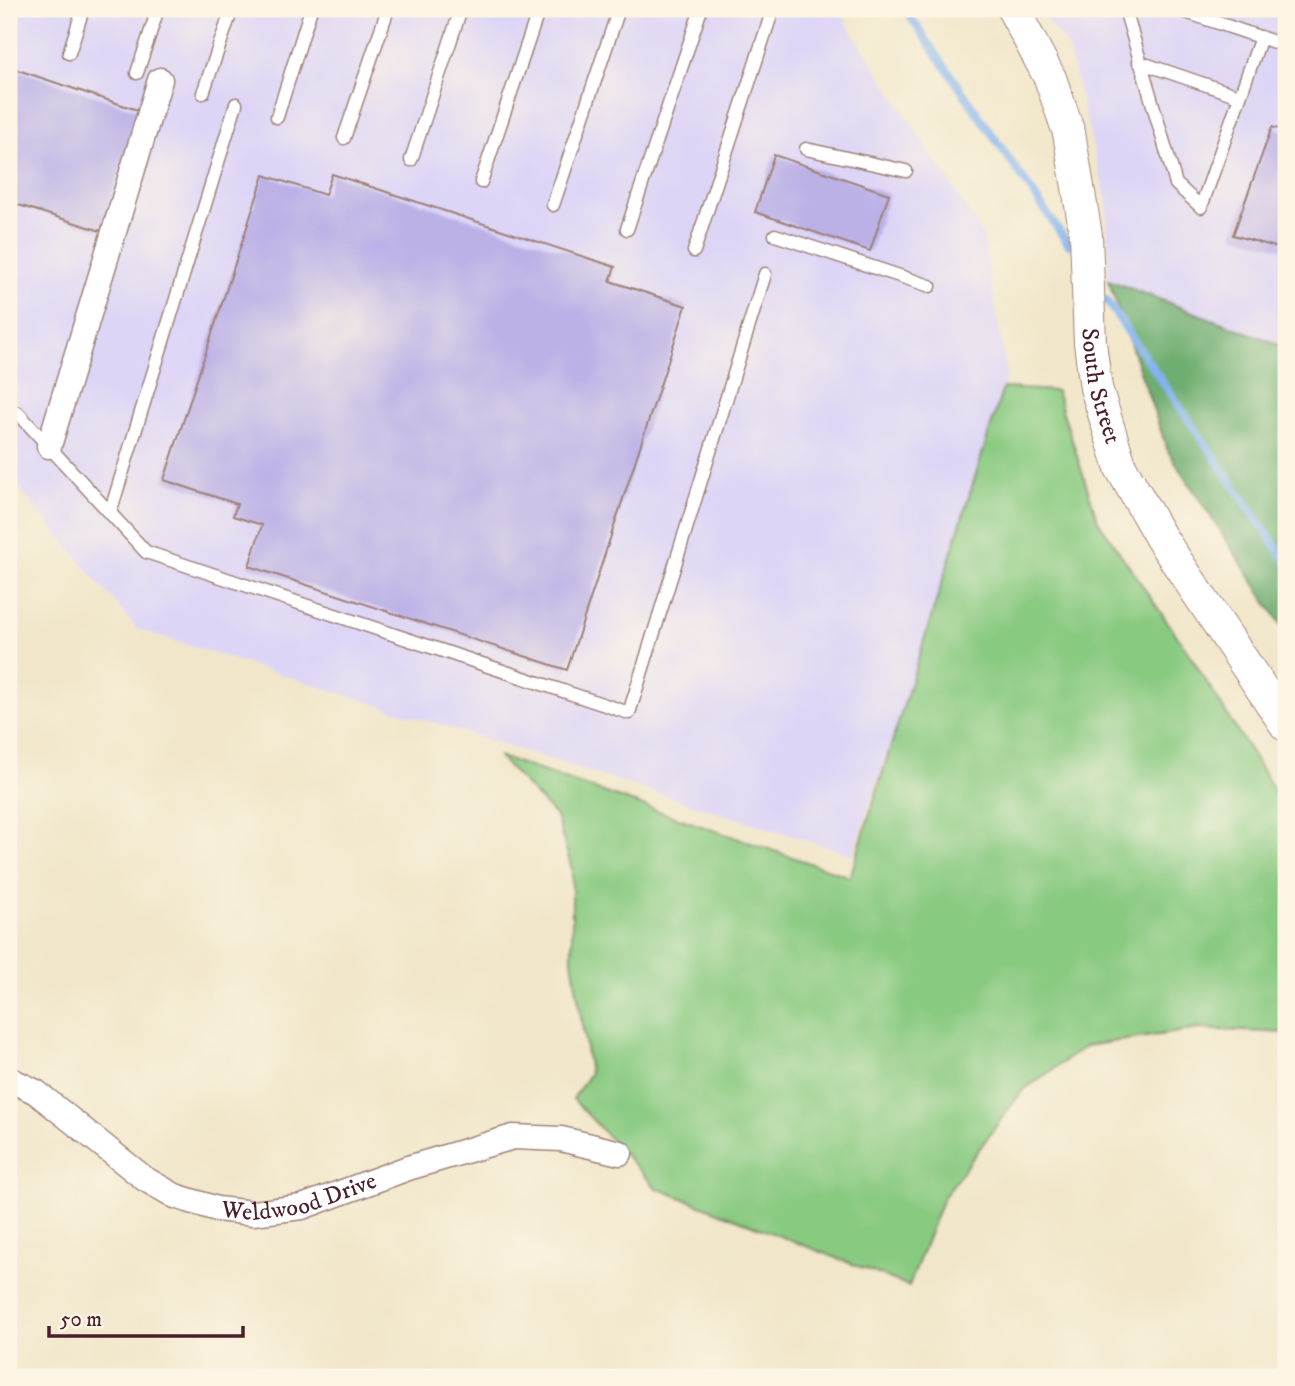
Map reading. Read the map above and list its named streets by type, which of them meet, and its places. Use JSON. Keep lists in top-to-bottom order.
{
  "streets": {
    "street": ["South Street", "Weldwood Drive"]
  },
  "scale_bar": "50 m"
}
